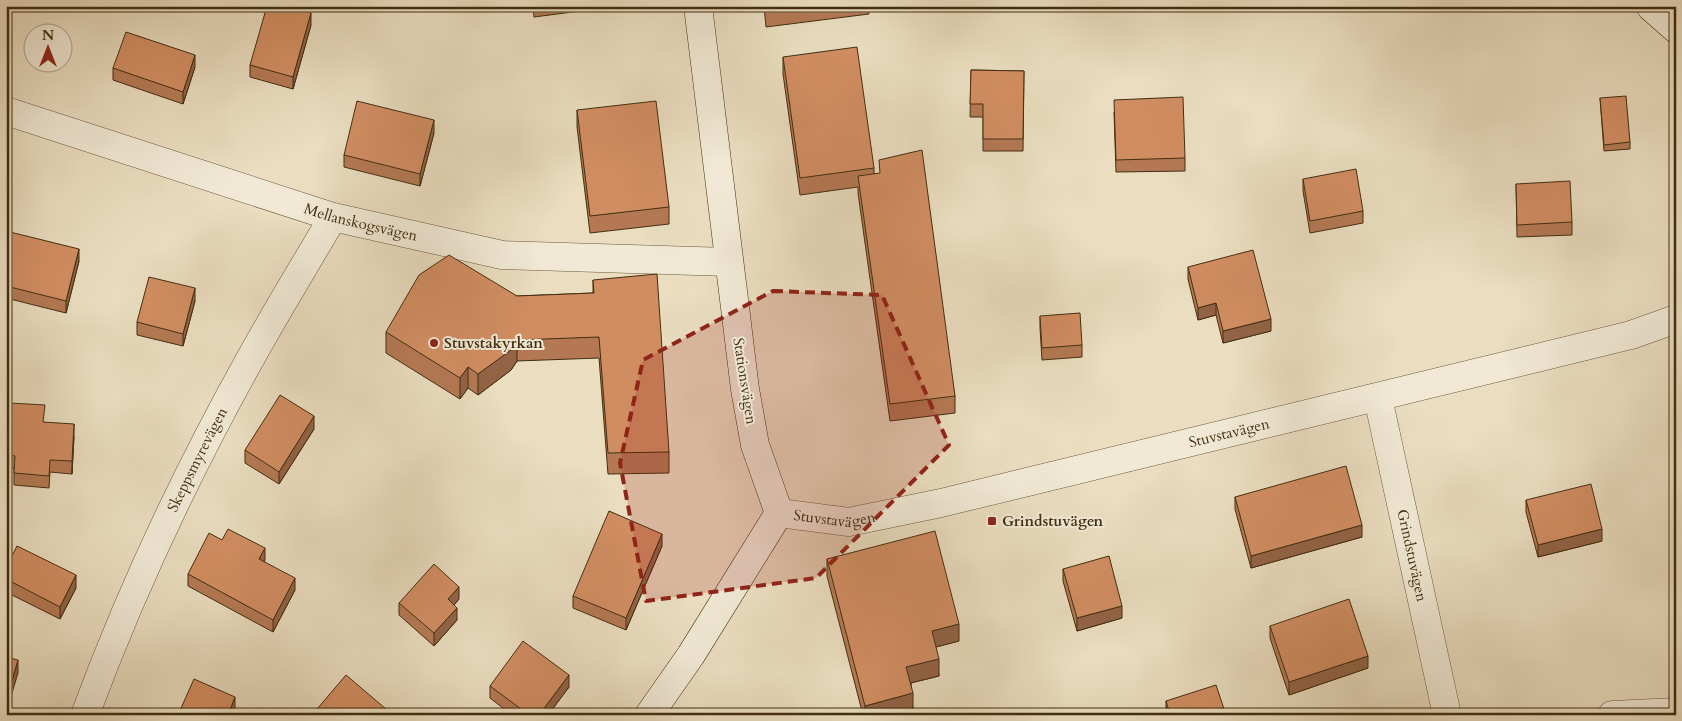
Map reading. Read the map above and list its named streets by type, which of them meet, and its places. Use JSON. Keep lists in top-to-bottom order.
{
  "streets": {
    "street": [
      "Mellanskogsvägen",
      "Stationsvägen",
      "Stuvstavägen",
      "Skeppsmyrevägen",
      "Grindstuvägen"
    ]
  },
  "crossings": [
    ["Mellanskogsvägen", "Stationsvägen"],
    ["Mellanskogsvägen", "Skeppsmyrevägen"],
    ["Stationsvägen", "Stuvstavägen"],
    ["Stuvstavägen", "Grindstuvägen"]
  ],
  "places": {
    "other": ["Stuvstakyrkan"],
    "transit": ["Grindstuvägen"]
  },
  "north": "top"
}
